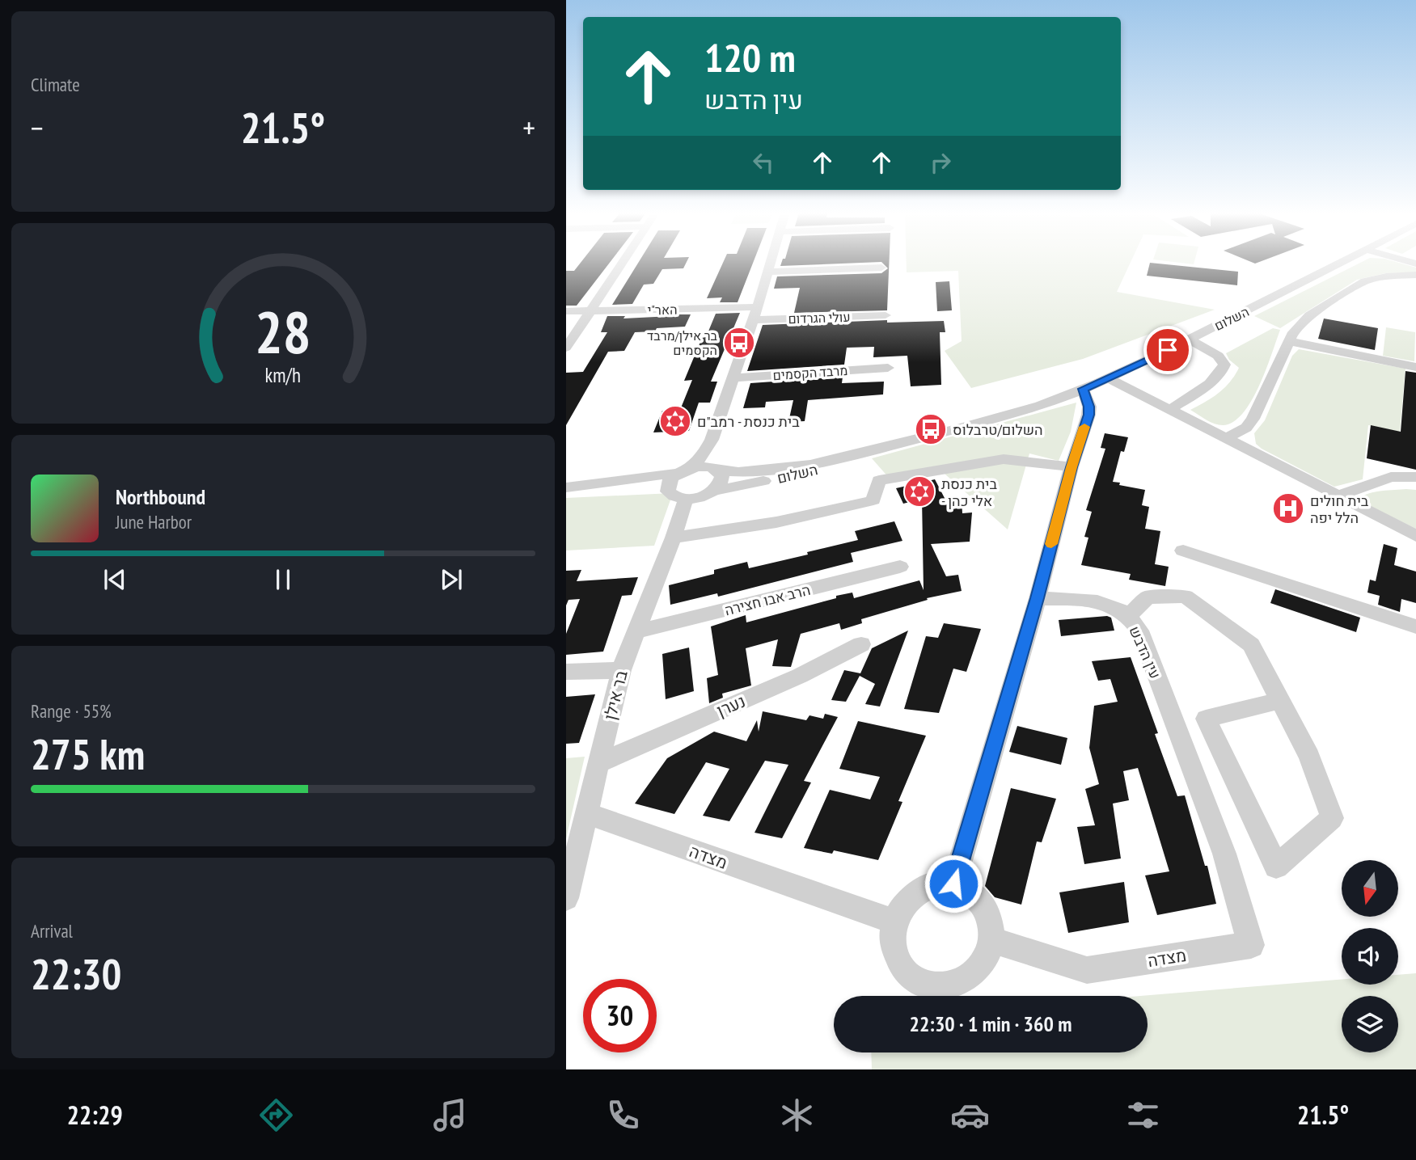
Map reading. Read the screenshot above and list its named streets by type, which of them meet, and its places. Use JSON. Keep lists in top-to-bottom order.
{
  "streets": {
    "street": [
      "האר\"י",
      "עולי הגרדום",
      "השלום",
      "מרבד הקסמים",
      "הרב אבו חצירה",
      "עין הדבש",
      "בר אילן",
      "נערן",
      "מצדה"
    ]
  },
  "crossings": [
    ["השלום", "בר אילן"],
    ["הרב אבו חצירה", "בר אילן"],
    ["עין הדבש", "מצדה"],
    ["בר אילן", "נערן"],
    ["בר אילן", "מצדה"]
  ],
  "places": {
    "bus stop": ["בר אילן/מרבד הקסמים", "השלום/טרבלוס"],
    "synagogue": ["בית כנסת - רמב\"ם", "בית כנסת - אלי כהן"],
    "hospital": ["בית חולים הלל יפה"]
  },
  "north": "bottom",
  "page": {
    "tile": [
      "Climate",
      ["Range · 55%", "275 km"],
      ["Arrival", "22:30"]
    ],
    "turn": ["120 m", "עין הדבש"],
    "heat": ["−", "21.5°", "+"],
    "song": ["Northbound", "June Harbor"],
    "limit": "30",
    "trip": "22:30 · 1 min · 360 m",
    "tabs": ["22:29", "21.5°"],
    "gauge": ["28", "km/h"]
  }
}
